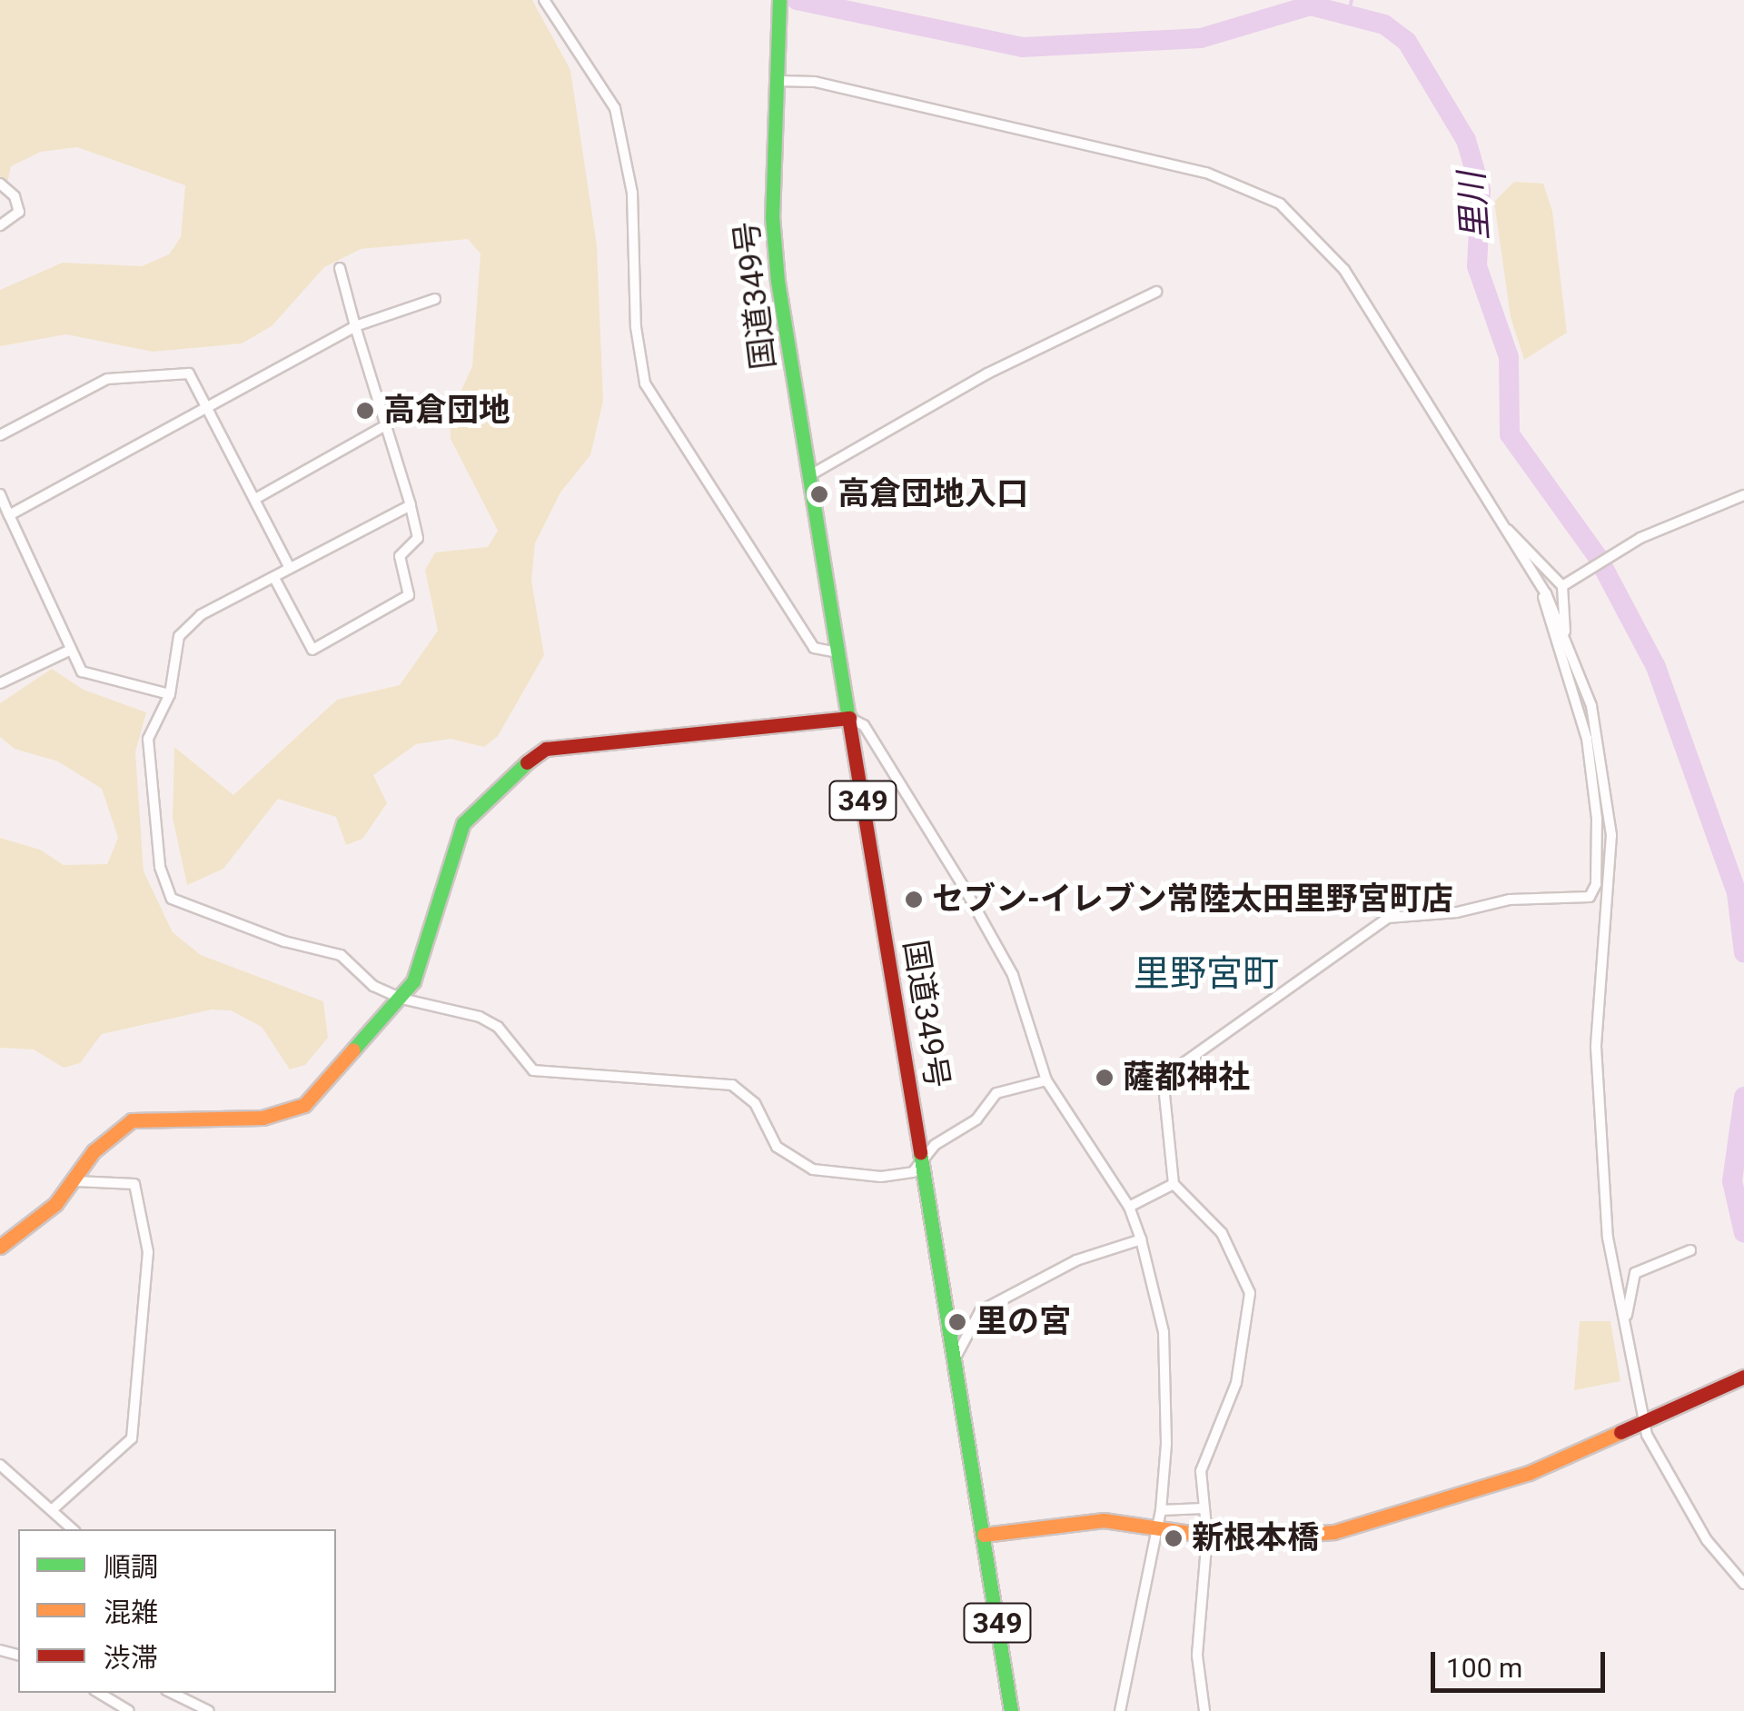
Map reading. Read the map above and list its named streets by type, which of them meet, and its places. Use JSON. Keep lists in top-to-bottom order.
{
  "streets": {
    "main road": ["国道349号", "349"]
  },
  "districts": ["里野宮町"],
  "water": ["里川"],
  "places": [
    "高倉団地",
    "高倉団地入口",
    "セブン-イレブン常陸太田里野宮町店",
    "薩都神社",
    "里の宮",
    "新根本橋"
  ],
  "legend": ["順調", "混雑", "渋滞"],
  "scale_bar": "100 m"
}
